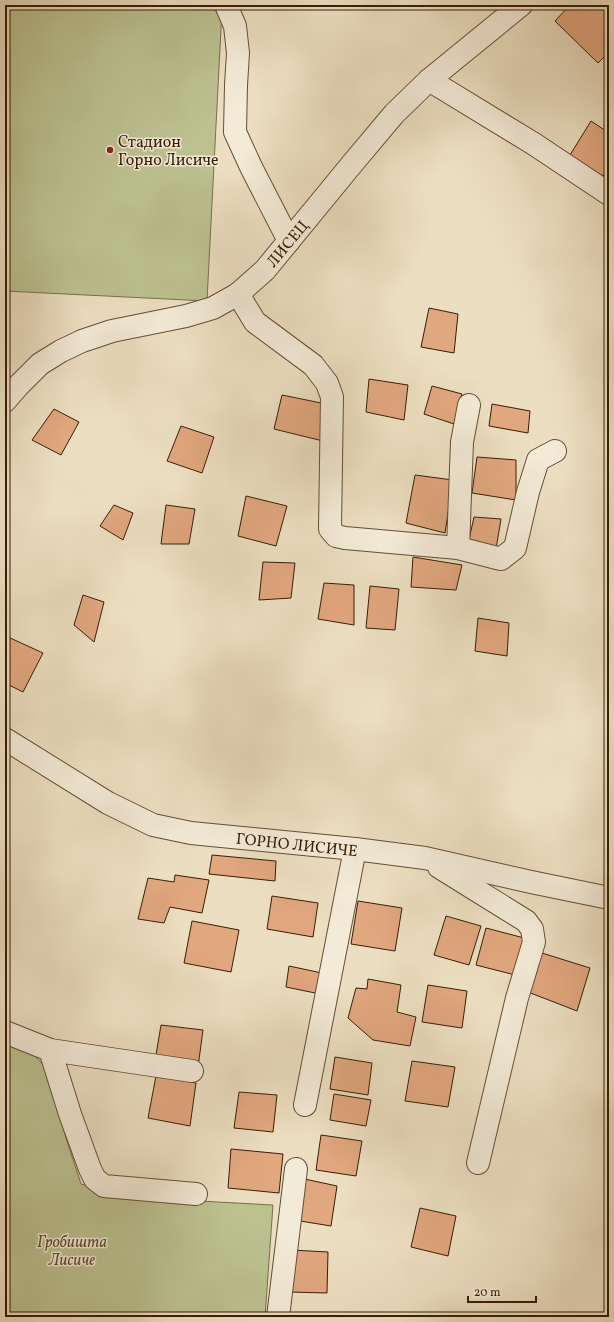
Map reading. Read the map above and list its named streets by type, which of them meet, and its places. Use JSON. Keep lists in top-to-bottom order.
{
  "streets": {
    "street": ["ЛИСЕЦ", "ГОРНО ЛИСИЧЕ"]
  },
  "parks": ["Гробишта Лисиче"],
  "places": ["Стадион Горно Лисиче"],
  "scale_bar": "20 m"
}
